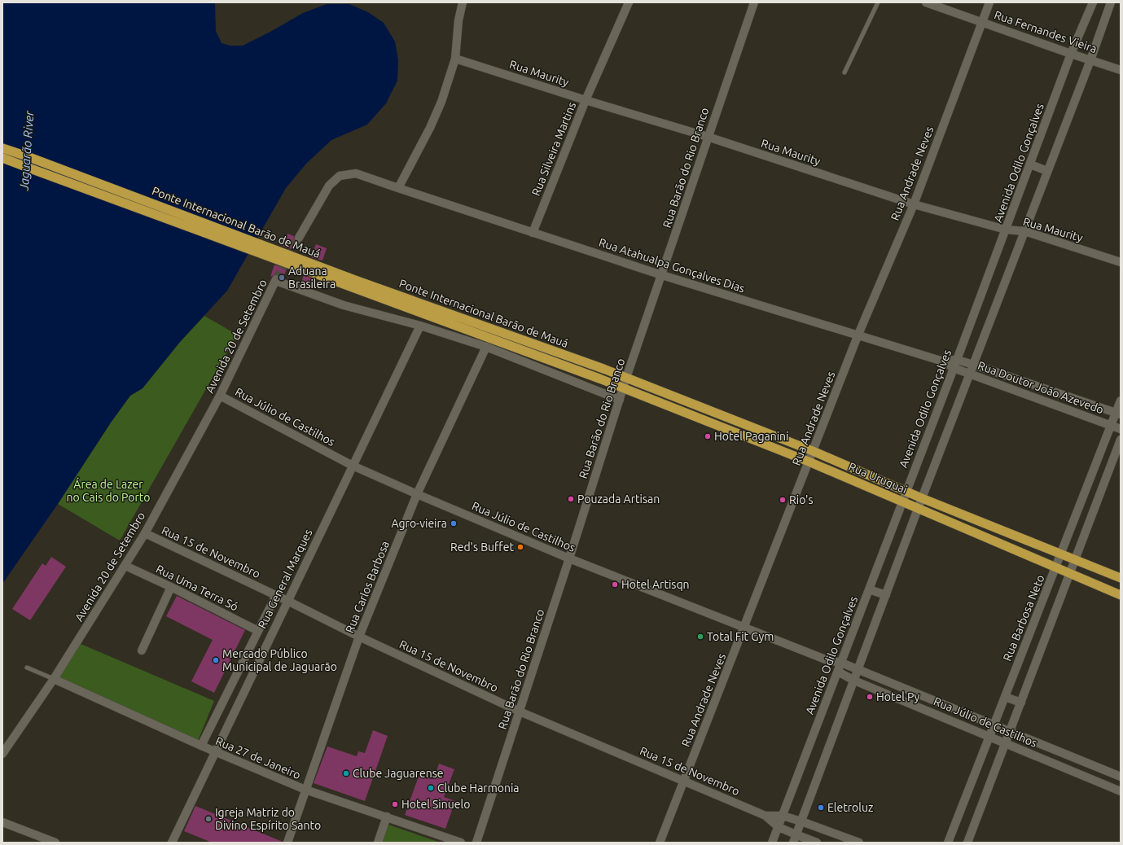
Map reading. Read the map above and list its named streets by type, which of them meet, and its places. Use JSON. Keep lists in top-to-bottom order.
{
  "streets": {
    "highway": ["Ponte Internacional Barão de Mauá", "Rua Uruguai"],
    "street": [
      "Rua Fernandes Vieira",
      "Rua Maurity",
      "Rua Silveira Martins",
      "Avenida Odilo Gonçalves",
      "Rua Barão do Rio Branco",
      "Rua Andrade Neves",
      "Rua Atahualpa Gonçalves Dias",
      "Avenida 20 de Setembro",
      "Rua Doutor João Azevedo",
      "Rua Júlio de Castilhos",
      "Rua 15 de Novembro",
      "Rua General Marques",
      "Rua Carlos Barbosa",
      "Rua Uma Terra Só",
      "Rua Barbosa Neto",
      "Rua 27 de Janeiro"
    ]
  },
  "crossings": [
    ["Rua Fernandes Vieira", "Avenida Odilo Gonçalves"],
    ["Rua Fernandes Vieira", "Rua Andrade Neves"],
    ["Rua Maurity", "Rua Silveira Martins"],
    ["Rua Maurity", "Avenida Odilo Gonçalves"],
    ["Rua Maurity", "Rua Barão do Rio Branco"],
    ["Rua Maurity", "Rua Andrade Neves"],
    ["Rua Silveira Martins", "Rua Atahualpa Gonçalves Dias"],
    ["Avenida Odilo Gonçalves", "Rua Atahualpa Gonçalves Dias"],
    ["Avenida Odilo Gonçalves", "Rua Doutor João Azevedo"],
    ["Avenida Odilo Gonçalves", "Rua Júlio de Castilhos"],
    ["Avenida Odilo Gonçalves", "Rua Uruguai"],
    ["Avenida Odilo Gonçalves", "Rua 15 de Novembro"],
    ["Rua Barão do Rio Branco", "Ponte Internacional Barão de Mauá"],
    ["Rua Barão do Rio Branco", "Rua Atahualpa Gonçalves Dias"],
    ["Rua Barão do Rio Branco", "Rua Júlio de Castilhos"],
    ["Rua Barão do Rio Branco", "Rua Uruguai"],
    ["Rua Barão do Rio Branco", "Rua 15 de Novembro"],
    ["Rua Andrade Neves", "Rua Atahualpa Gonçalves Dias"],
    ["Rua Andrade Neves", "Rua Júlio de Castilhos"],
    ["Rua Andrade Neves", "Rua Uruguai"],
    ["Rua Andrade Neves", "Rua 15 de Novembro"],
    ["Ponte Internacional Barão de Mauá", "Rua Uruguai"],
    ["Rua Atahualpa Gonçalves Dias", "Rua Doutor João Azevedo"],
    ["Avenida 20 de Setembro", "Rua Júlio de Castilhos"],
    ["Avenida 20 de Setembro", "Rua 15 de Novembro"],
    ["Avenida 20 de Setembro", "Rua General Marques"],
    ["Avenida 20 de Setembro", "Rua Uma Terra Só"],
    ["Avenida 20 de Setembro", "Rua 27 de Janeiro"],
    ["Rua Doutor João Azevedo", "Rua Barbosa Neto"],
    ["Rua Júlio de Castilhos", "Rua General Marques"],
    ["Rua Júlio de Castilhos", "Rua Carlos Barbosa"],
    ["Rua Júlio de Castilhos", "Rua Barbosa Neto"],
    ["Rua Uruguai", "Rua Barbosa Neto"],
    ["Rua 15 de Novembro", "Rua General Marques"],
    ["Rua 15 de Novembro", "Rua Carlos Barbosa"],
    ["Rua General Marques", "Rua 27 de Janeiro"],
    ["Rua Carlos Barbosa", "Rua 27 de Janeiro"]
  ],
  "water": ["Jaguarão River"],
  "parks": ["Área de Lazer no Cais do Porto"],
  "places": [
    "Aduana Brasileira",
    "Hotel Paganini",
    "Pouzada Artisan",
    "Rio's",
    "Agro-vieira",
    "Red's Buffet",
    "Hotel Artisqn",
    "Total Fit Gym",
    "Mercado Público Municipal de Jaguarão",
    "Hotel Py",
    "Clube Jaguarense",
    "Clube Harmonia",
    "Hotel Sinuelo",
    "Eletroluz",
    "Igreja Matriz do Divino Espírito Santo"
  ]
}
